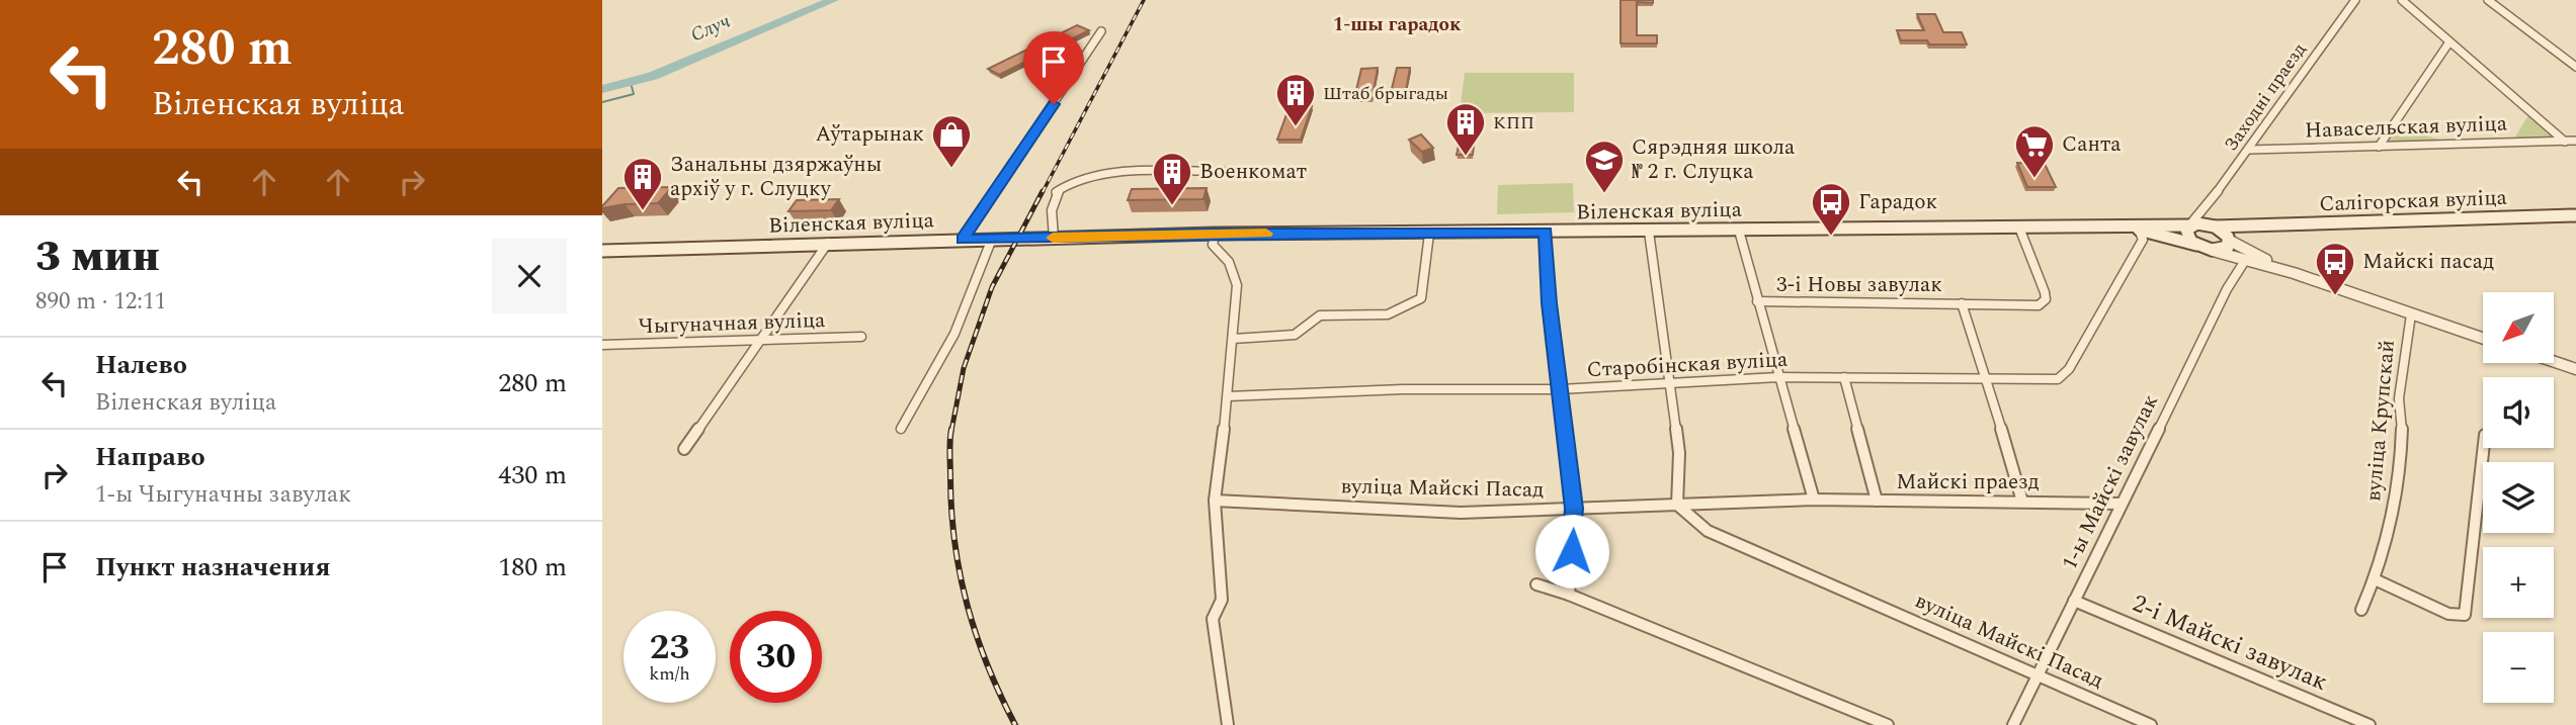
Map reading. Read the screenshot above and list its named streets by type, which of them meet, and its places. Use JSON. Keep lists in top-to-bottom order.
{
  "streets": {
    "main road": ["Салігорская вуліца", "Віленская вуліца"],
    "street": [
      "Заходні праезд",
      "Навасельская вуліца",
      "3-і Новы завулак",
      "Чыгуначная вуліца",
      "Старобінская вуліца",
      "вуліца Крупскай",
      "Майскі праезд",
      "1-ы Майскі завулак",
      "вуліца Майскі Пасад",
      "2-і Майскі завулак"
    ]
  },
  "crossings": [
    ["Заходні праезд", "Навасельская вуліца"],
    ["Заходні праезд", "Салігорская вуліца"],
    ["Заходні праезд", "Віленская вуліца"],
    ["Салігорская вуліца", "Віленская вуліца"],
    ["Віленская вуліца", "3-і Новы завулак"],
    ["Віленская вуліца", "Старобінская вуліца"],
    ["Майскі праезд", "1-ы Майскі завулак"],
    ["Майскі праезд", "вуліца Майскі Пасад"],
    ["1-ы Майскі завулак", "вуліца Майскі Пасад"],
    ["1-ы Майскі завулак", "2-і Майскі завулак"]
  ],
  "districts": ["1-шы гарадок"],
  "water": ["Случ"],
  "places": {
    "building": [
      "Штаб брыгады",
      "КПП",
      "Военкомат",
      "Занальны дзяржаўны архіў у г. Слуцку"
    ],
    "shop": ["Аўтарынак"],
    "supermarket": ["Санта"],
    "school or university": ["Сярэдняя школа № 2 г. Слуцка"],
    "bus stop": ["Гарадок", "Майскі пасад"]
  },
  "north": "bottom left",
  "page": {
    "turn": ["280 m", "Віленская вуліца"],
    "heading": ["3 мин", "890 m · 12:11"],
    "map_buttons": ["+", "−"],
    "list": [
      {
        "name": "Налево",
        "note": "Віленская вуліца",
        "value": "280 m"
      },
      {
        "name": "Направо",
        "note": "1-ы Чыгуначны завулак",
        "value": "430 m"
      },
      {
        "name": "Пункт назначения",
        "value": "180 m"
      }
    ],
    "speed": "23 km/h",
    "limit": "30"
  }
}
